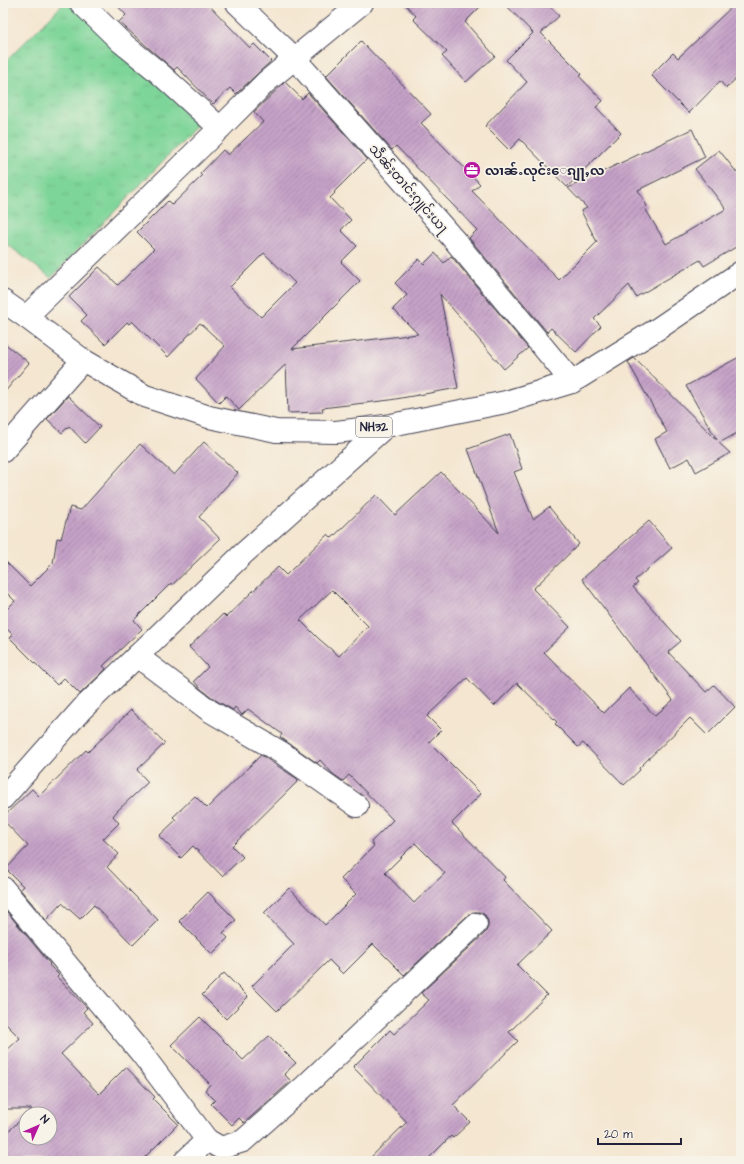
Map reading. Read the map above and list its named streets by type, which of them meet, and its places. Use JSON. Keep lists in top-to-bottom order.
{
  "streets": {
    "main road": ["သဵၼ်ႈတၢင်းႁူင်းယႃ", "NH32"]
  },
  "crossings": [
    ["သဵၼ်ႈတၢင်းႁူင်းယႃ", "NH32"]
  ],
  "places": {
    "office": ["လၢၼ်ႉလုင်းေၵျႃႇလ"]
  },
  "scale_bar": "20 m",
  "north": "top right"
}
